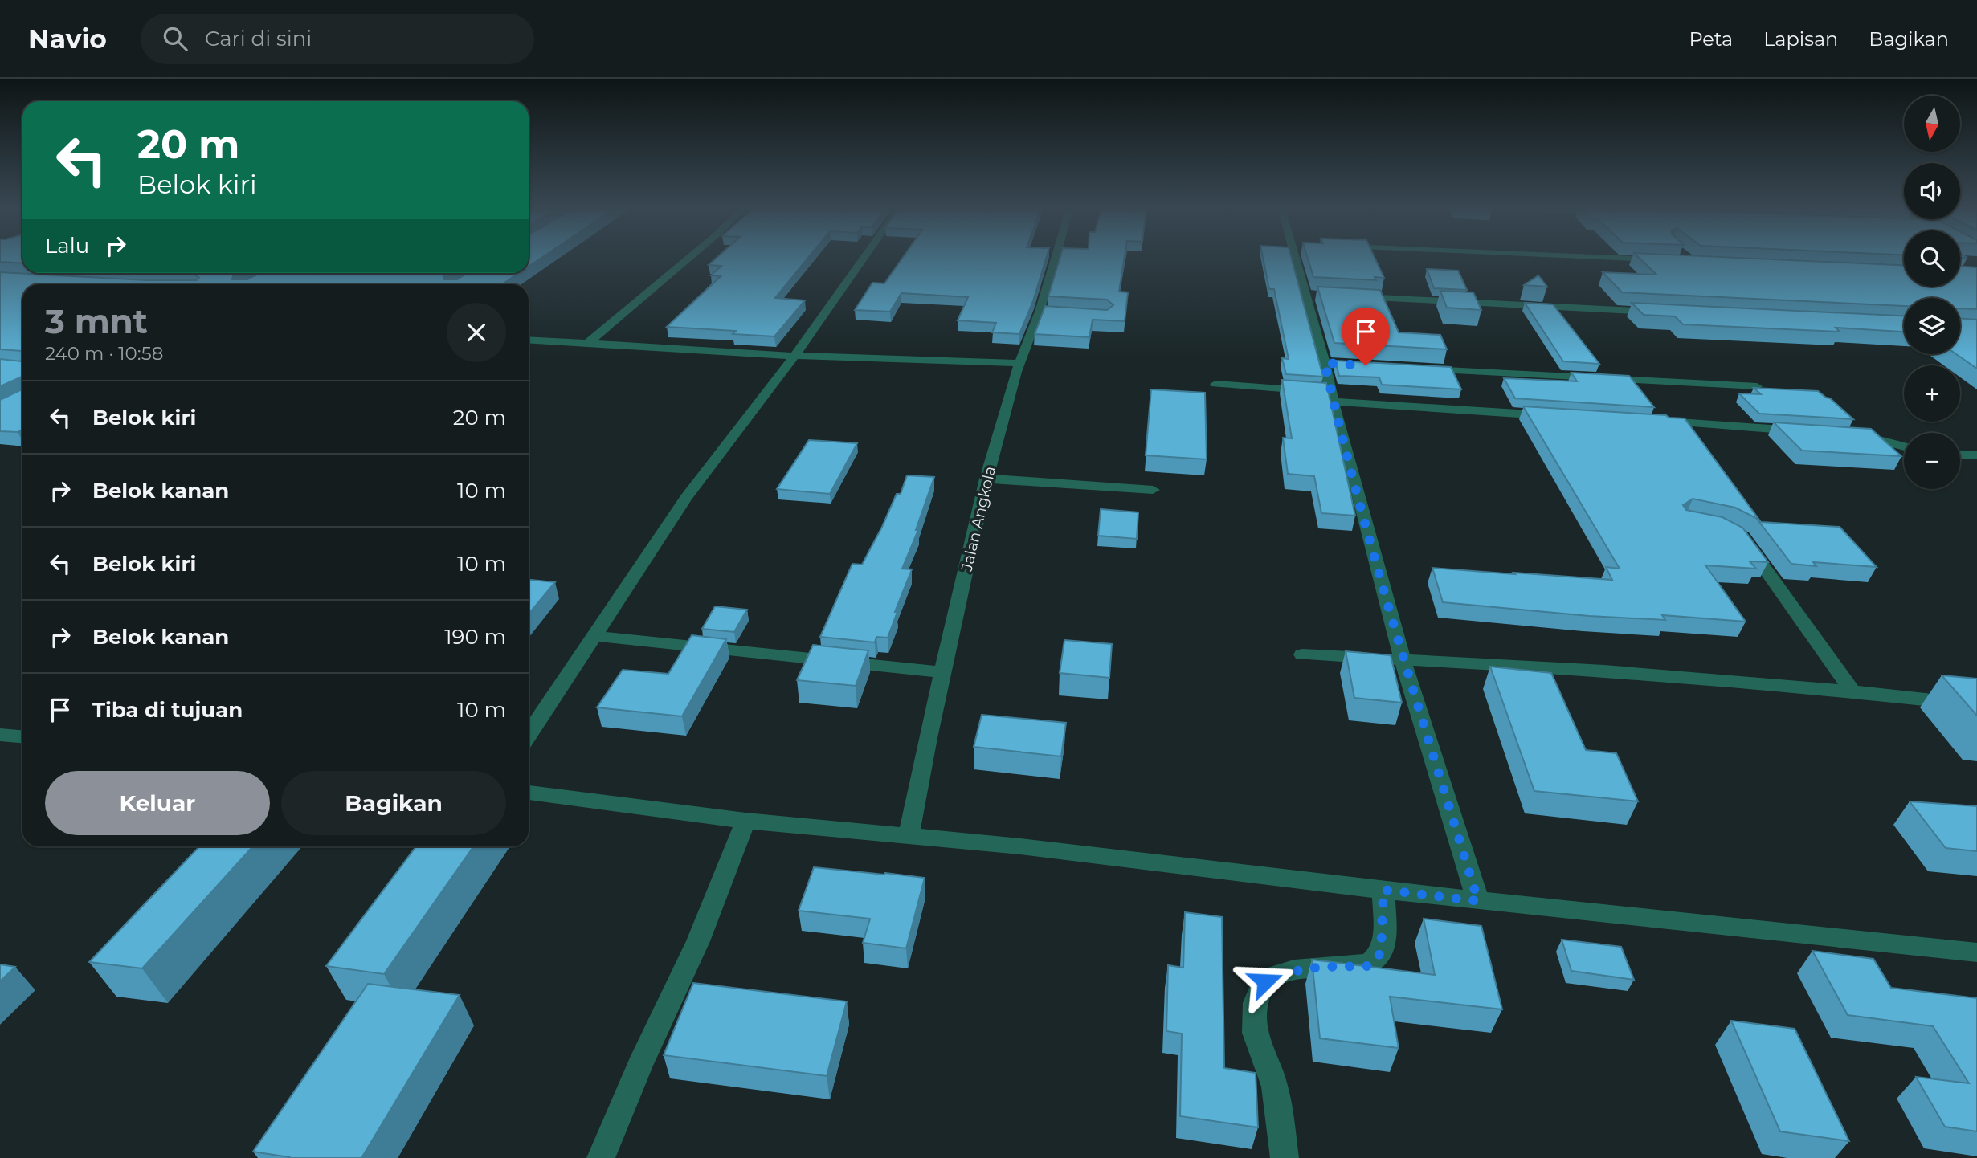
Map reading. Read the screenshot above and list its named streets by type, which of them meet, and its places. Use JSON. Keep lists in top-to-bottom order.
{
  "streets": {
    "street": ["Jalan Angkola"]
  },
  "north": "bottom",
  "page": {
    "header": "Navio",
    "search": "Cari di sini",
    "nav": ["Peta", "Lapisan", "Bagikan"],
    "map_buttons": ["+", "−"],
    "turn": ["20 m", "Belok kiri"],
    "then": "Lalu",
    "heading": ["3 mnt", "240 m · 10:58"],
    "list": [
      {
        "name": "Belok kiri",
        "value": "20 m"
      },
      {
        "name": "Belok kanan",
        "value": "10 m"
      },
      {
        "name": "Belok kiri",
        "value": "10 m"
      },
      {
        "name": "Belok kanan",
        "value": "190 m"
      },
      {
        "name": "Tiba di tujuan",
        "value": "10 m"
      }
    ],
    "buttons": ["Keluar", "Bagikan"]
  }
}
